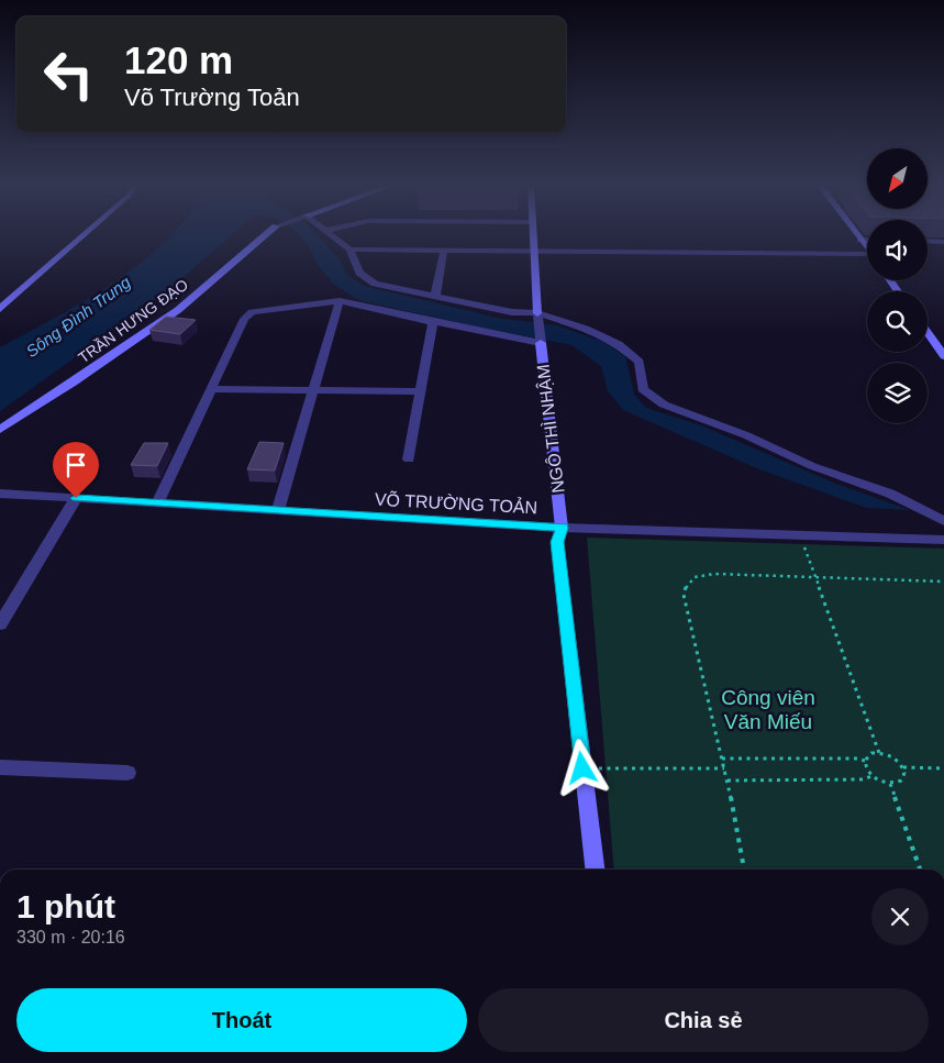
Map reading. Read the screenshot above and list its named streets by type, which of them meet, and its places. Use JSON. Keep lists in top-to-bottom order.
{
  "streets": {
    "street": ["TRẦN HƯNG ĐẠO", "NGÔ THÌ NHẬM", "VÕ TRƯỜNG TOẢN"]
  },
  "crossings": [
    ["NGÔ THÌ NHẬM", "VÕ TRƯỜNG TOẢN"]
  ],
  "water": ["Sông Đình Trung"],
  "parks": ["Công viên Văn Miếu"],
  "north": "bottom left",
  "page": {
    "turn": ["120 m", "Võ Trường Toản"],
    "heading": ["1 phút", "330 m · 20:16"],
    "buttons": ["Thoát", "Chia sẻ"]
  }
}
